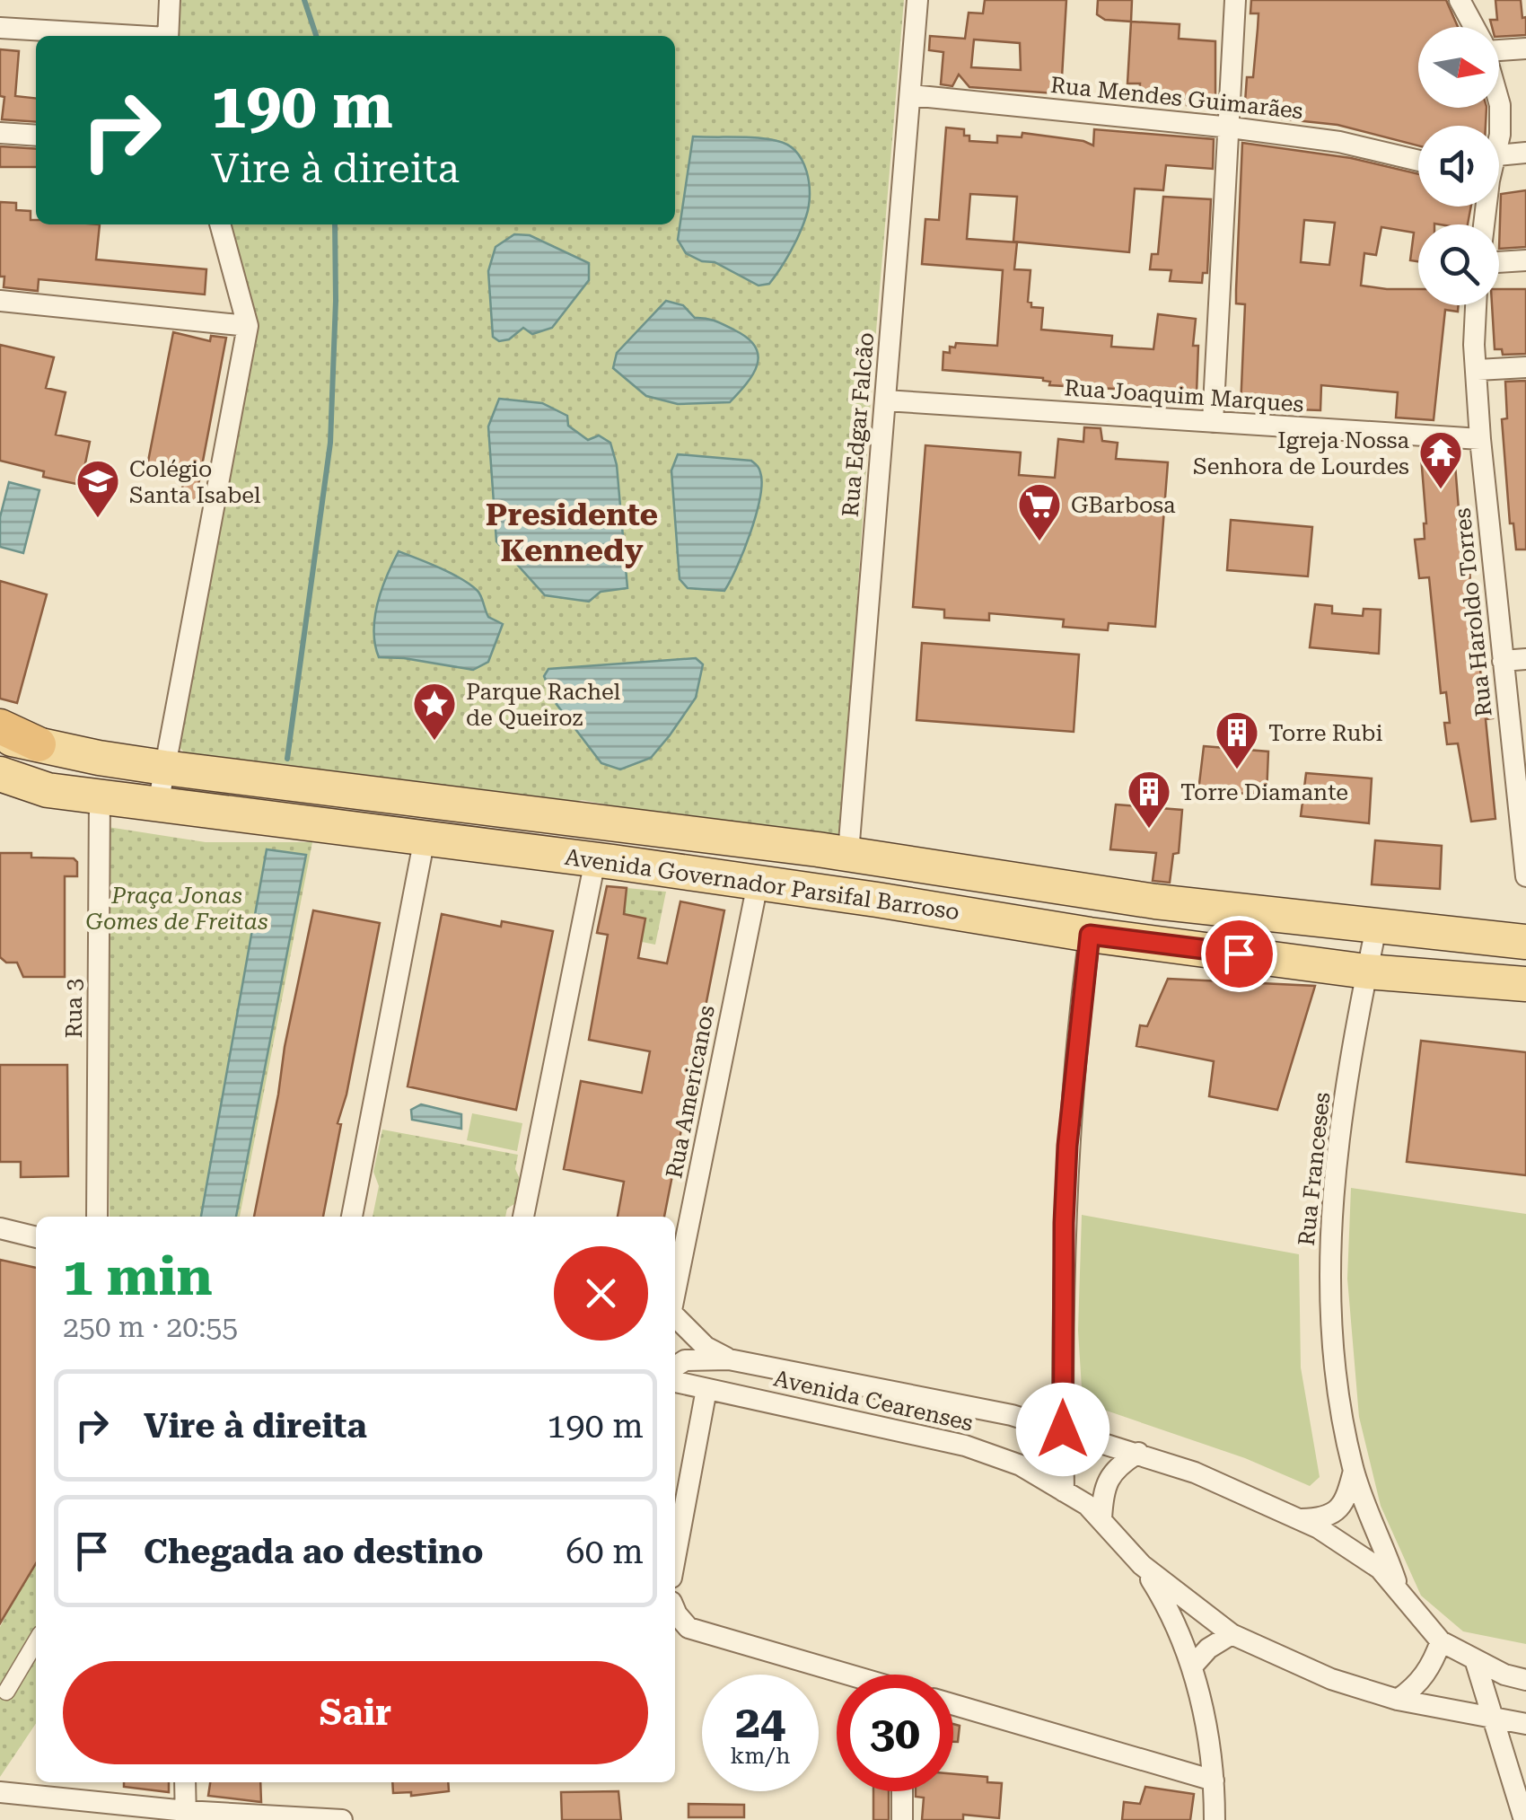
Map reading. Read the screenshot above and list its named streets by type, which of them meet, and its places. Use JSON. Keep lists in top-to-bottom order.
{
  "streets": {
    "main road": ["Avenida Governador Parsifal Barroso"],
    "street": [
      "Rua Mendes Guimarães",
      "Rua Joaquim Marques",
      "Rua Edgar Falcão",
      "Rua Haroldo Torres",
      "Rua 3",
      "Rua Americanos",
      "Rua Franceses",
      "Avenida Cearenses"
    ]
  },
  "crossings": [
    ["Rua Mendes Guimarães", "Rua Edgar Falcão"],
    ["Rua Joaquim Marques", "Rua Edgar Falcão"],
    ["Rua Joaquim Marques", "Rua Haroldo Torres"],
    ["Rua Edgar Falcão", "Avenida Governador Parsifal Barroso"],
    ["Avenida Governador Parsifal Barroso", "Rua 3"],
    ["Avenida Governador Parsifal Barroso", "Rua Americanos"],
    ["Avenida Governador Parsifal Barroso", "Rua Franceses"],
    ["Rua Franceses", "Avenida Cearenses"]
  ],
  "districts": ["Presidente Kennedy"],
  "parks": ["Praça Jonas Gomes de Freitas"],
  "places": {
    "temple": ["Igreja Nossa Senhora de Lourdes"],
    "school or university": ["Colégio Santa Isabel"],
    "supermarket": ["GBarbosa"],
    "place": ["Parque Rachel de Queiroz"],
    "building": ["Torre Rubi", "Torre Diamante"]
  },
  "north": "right",
  "page": {
    "turn": ["190 m", "Vire à direita"],
    "heading": ["1 min", "250 m · 20:55"],
    "list": [
      {
        "name": "Vire à direita",
        "value": "190 m"
      },
      {
        "name": "Chegada ao destino",
        "value": "60 m"
      }
    ],
    "buttons": "Sair",
    "speed": "24 km/h",
    "limit": "30"
  }
}
